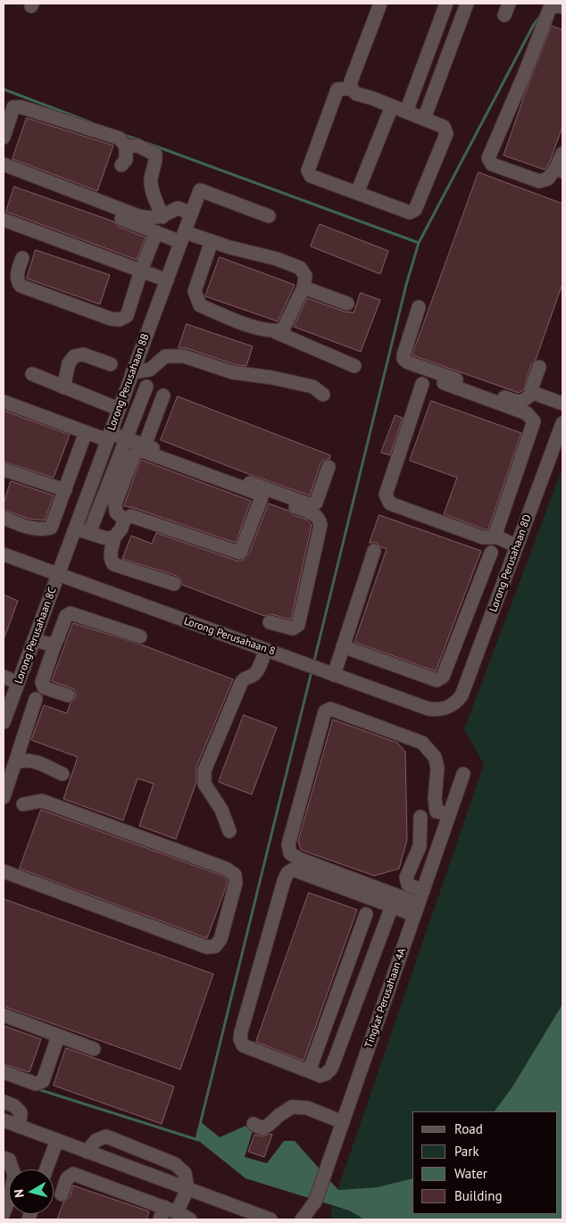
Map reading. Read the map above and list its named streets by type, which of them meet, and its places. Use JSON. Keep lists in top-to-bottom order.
{
  "streets": {
    "street": [
      "Lorong Perusahaan 8B",
      "Lorong Perusahaan 8D",
      "Lorong Perusahaan 8C",
      "Lorong Perusahaan 8",
      "Tingkat Perusahaan 4A"
    ]
  },
  "crossings": [
    ["Lorong Perusahaan 8B", "Lorong Perusahaan 8C"],
    ["Lorong Perusahaan 8B", "Lorong Perusahaan 8"],
    ["Lorong Perusahaan 8D", "Lorong Perusahaan 8"],
    ["Lorong Perusahaan 8C", "Lorong Perusahaan 8"]
  ],
  "legend": [
    "Road",
    "Park",
    "Water",
    "Building"
  ],
  "north": "left"
}
